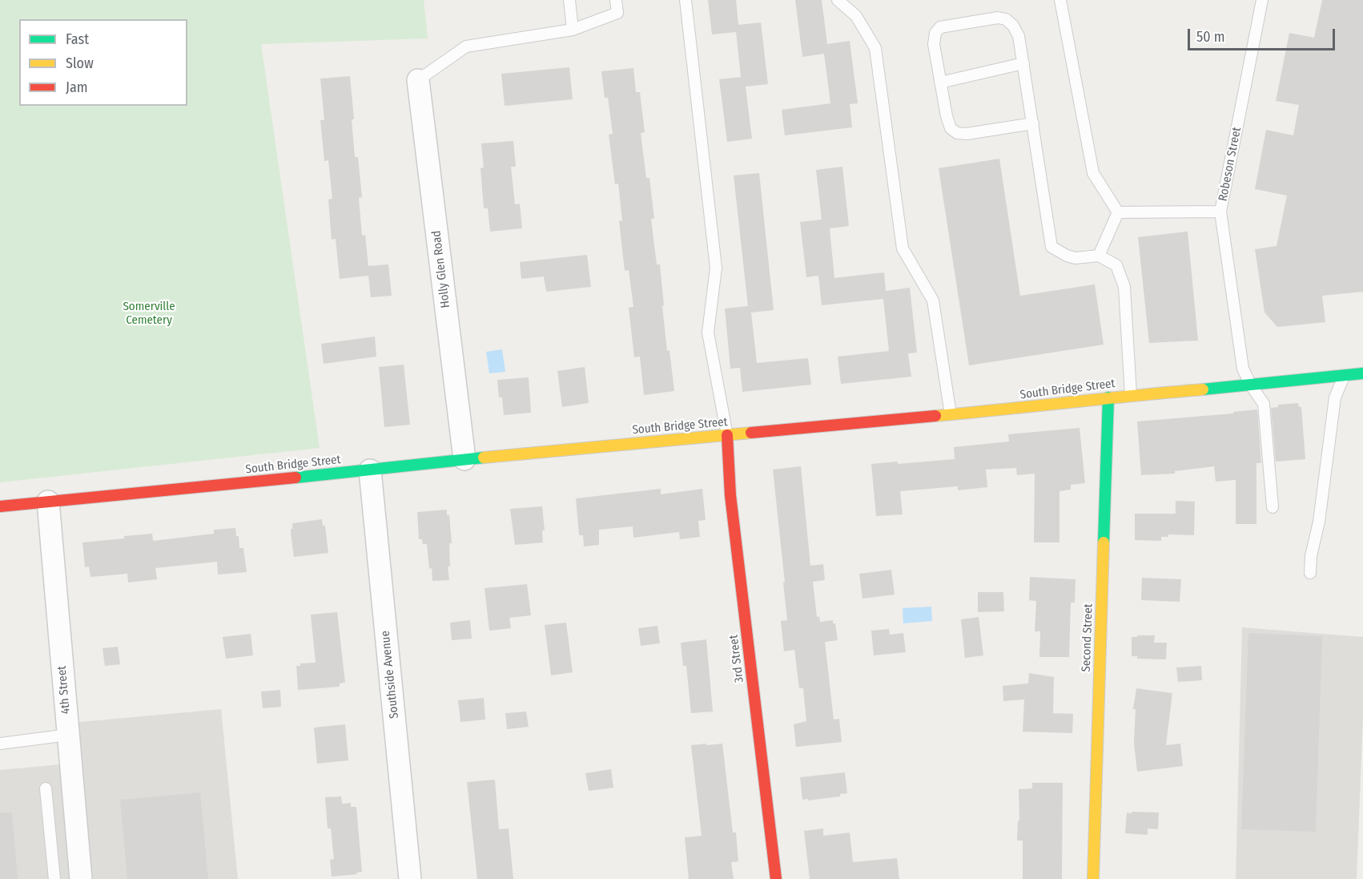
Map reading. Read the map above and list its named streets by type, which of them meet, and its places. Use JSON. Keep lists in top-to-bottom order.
{
  "streets": {
    "street": [
      "Holly Glen Road",
      "South Bridge Street",
      "Second Street",
      "3rd Street",
      "Southside Avenue",
      "4th Street"
    ],
    "lane": ["Robeson Street"]
  },
  "crossings": [
    ["Robeson Street", "South Bridge Street"],
    ["Holly Glen Road", "South Bridge Street"],
    ["South Bridge Street", "Second Street"],
    ["South Bridge Street", "3rd Street"],
    ["South Bridge Street", "Southside Avenue"],
    ["South Bridge Street", "4th Street"]
  ],
  "parks": ["Somerville Cemetery"],
  "legend": ["Fast", "Slow", "Jam"],
  "scale_bar": "50 m"
}
